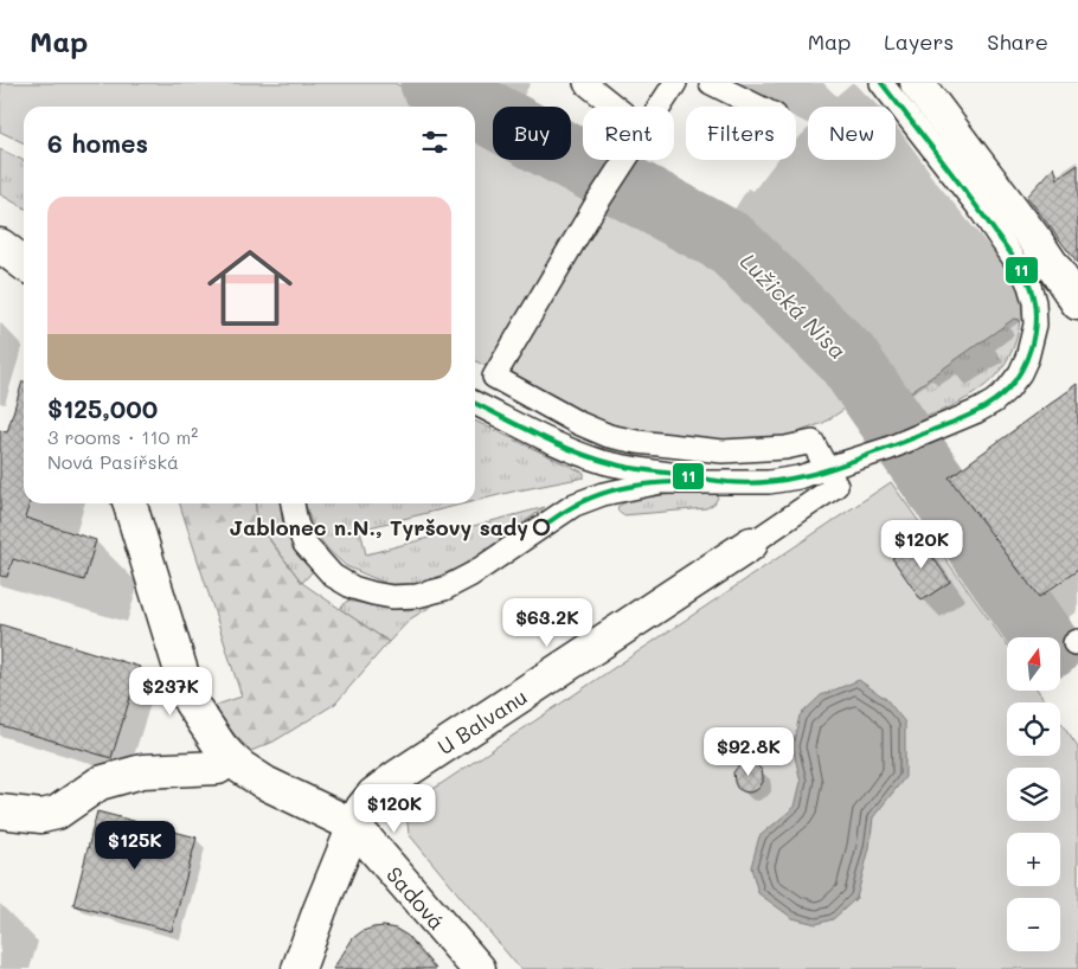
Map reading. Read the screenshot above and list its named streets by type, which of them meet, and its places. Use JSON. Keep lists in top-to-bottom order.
{
  "streets": {
    "street": ["U Balvanu", "Sadová"]
  },
  "crossings": [
    ["U Balvanu", "Sadová"]
  ],
  "water": ["Lužická Nisa"],
  "places": ["Jablonec n.N., Tyršovy sady"],
  "lines": ["transit line 11"],
  "north": "top",
  "page": {
    "header": "Map",
    "nav": ["Map", "Layers", "Share"],
    "chip": [
      "Buy",
      "Rent",
      "Filters",
      "New"
    ],
    "heading": "6 homes",
    "list": [
      {
        "name": "$125,000",
        "note": "3 rooms · 110 m² · Nová Pasířská"
      }
    ],
    "price": [
      "$120K",
      "$63.2K",
      "$237K",
      "$92.8K",
      "$120K",
      "$125K"
    ],
    "map_buttons": ["+", "−"]
  }
}
